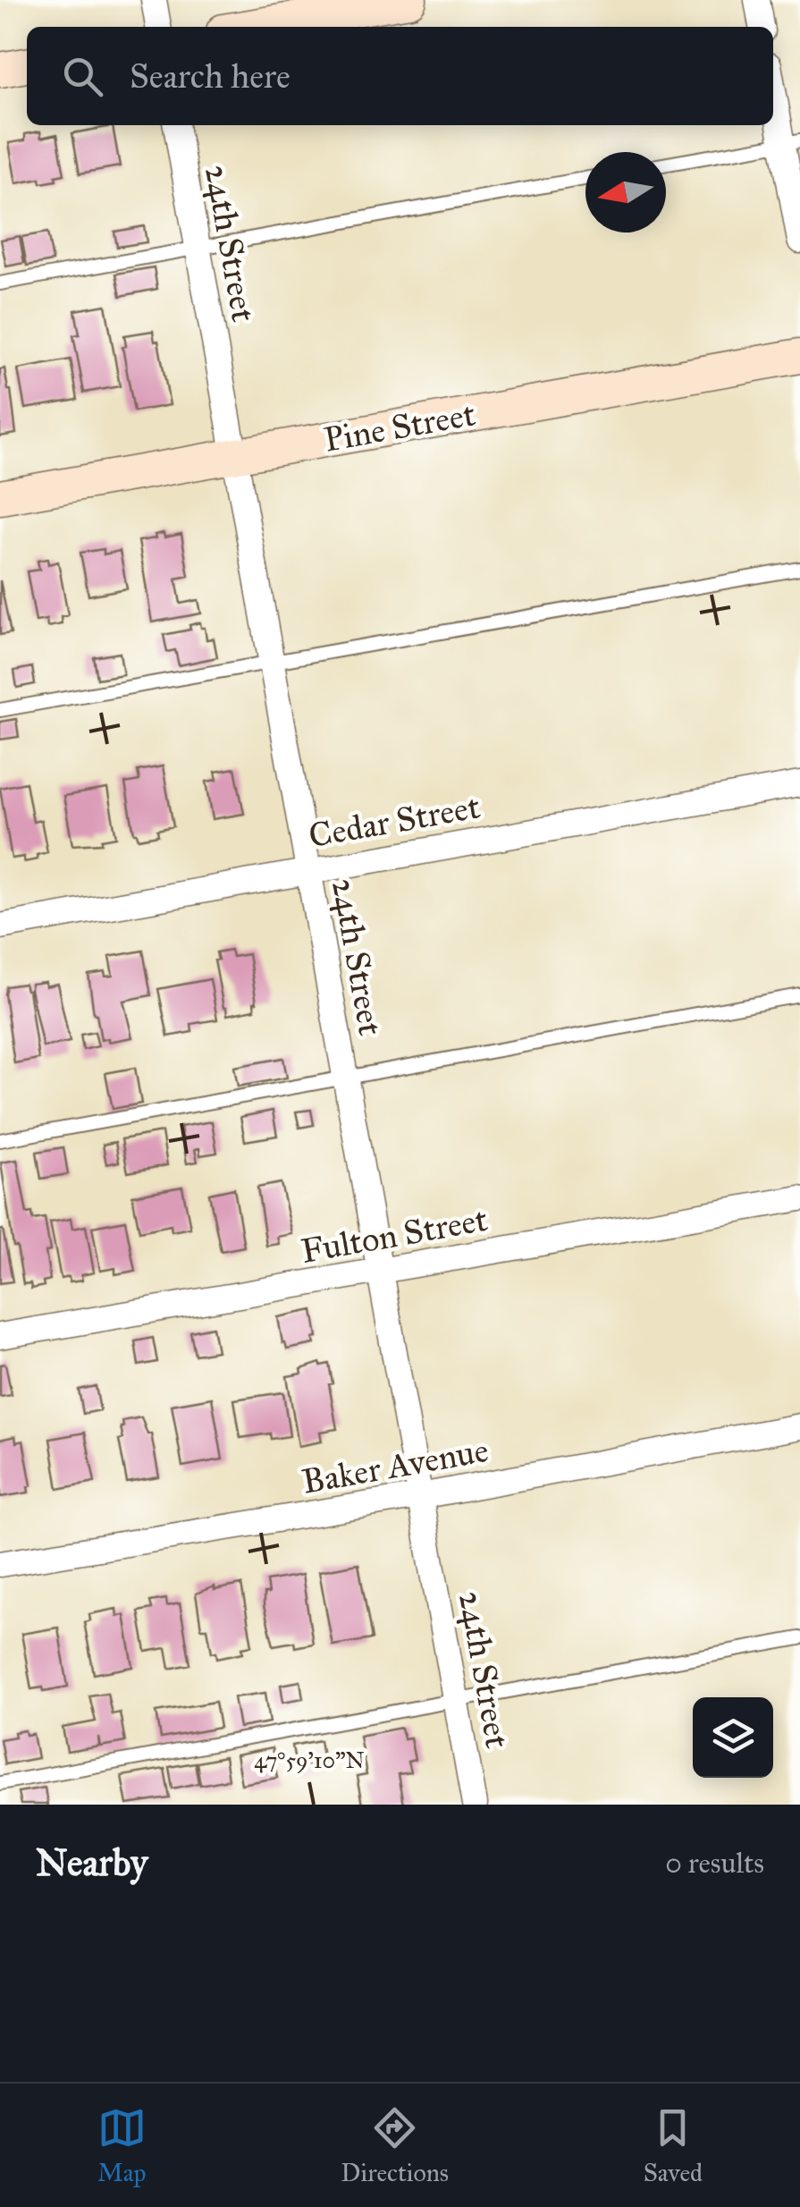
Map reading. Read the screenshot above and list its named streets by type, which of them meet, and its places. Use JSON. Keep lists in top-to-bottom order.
{
  "streets": {
    "street": [
      "24th Street",
      "Pine Street",
      "Cedar Street",
      "Fulton Street",
      "Baker Avenue"
    ]
  },
  "crossings": [
    ["24th Street", "Pine Street"],
    ["24th Street", "Cedar Street"],
    ["24th Street", "Fulton Street"],
    ["24th Street", "Baker Avenue"]
  ],
  "north": "left",
  "page": {
    "search": "Search here",
    "heading": ["Nearby", "0 results"],
    "nav": ["Map", "Directions", "Saved"]
  },
  "coordinates": ["47°59'10\"N"]
}
